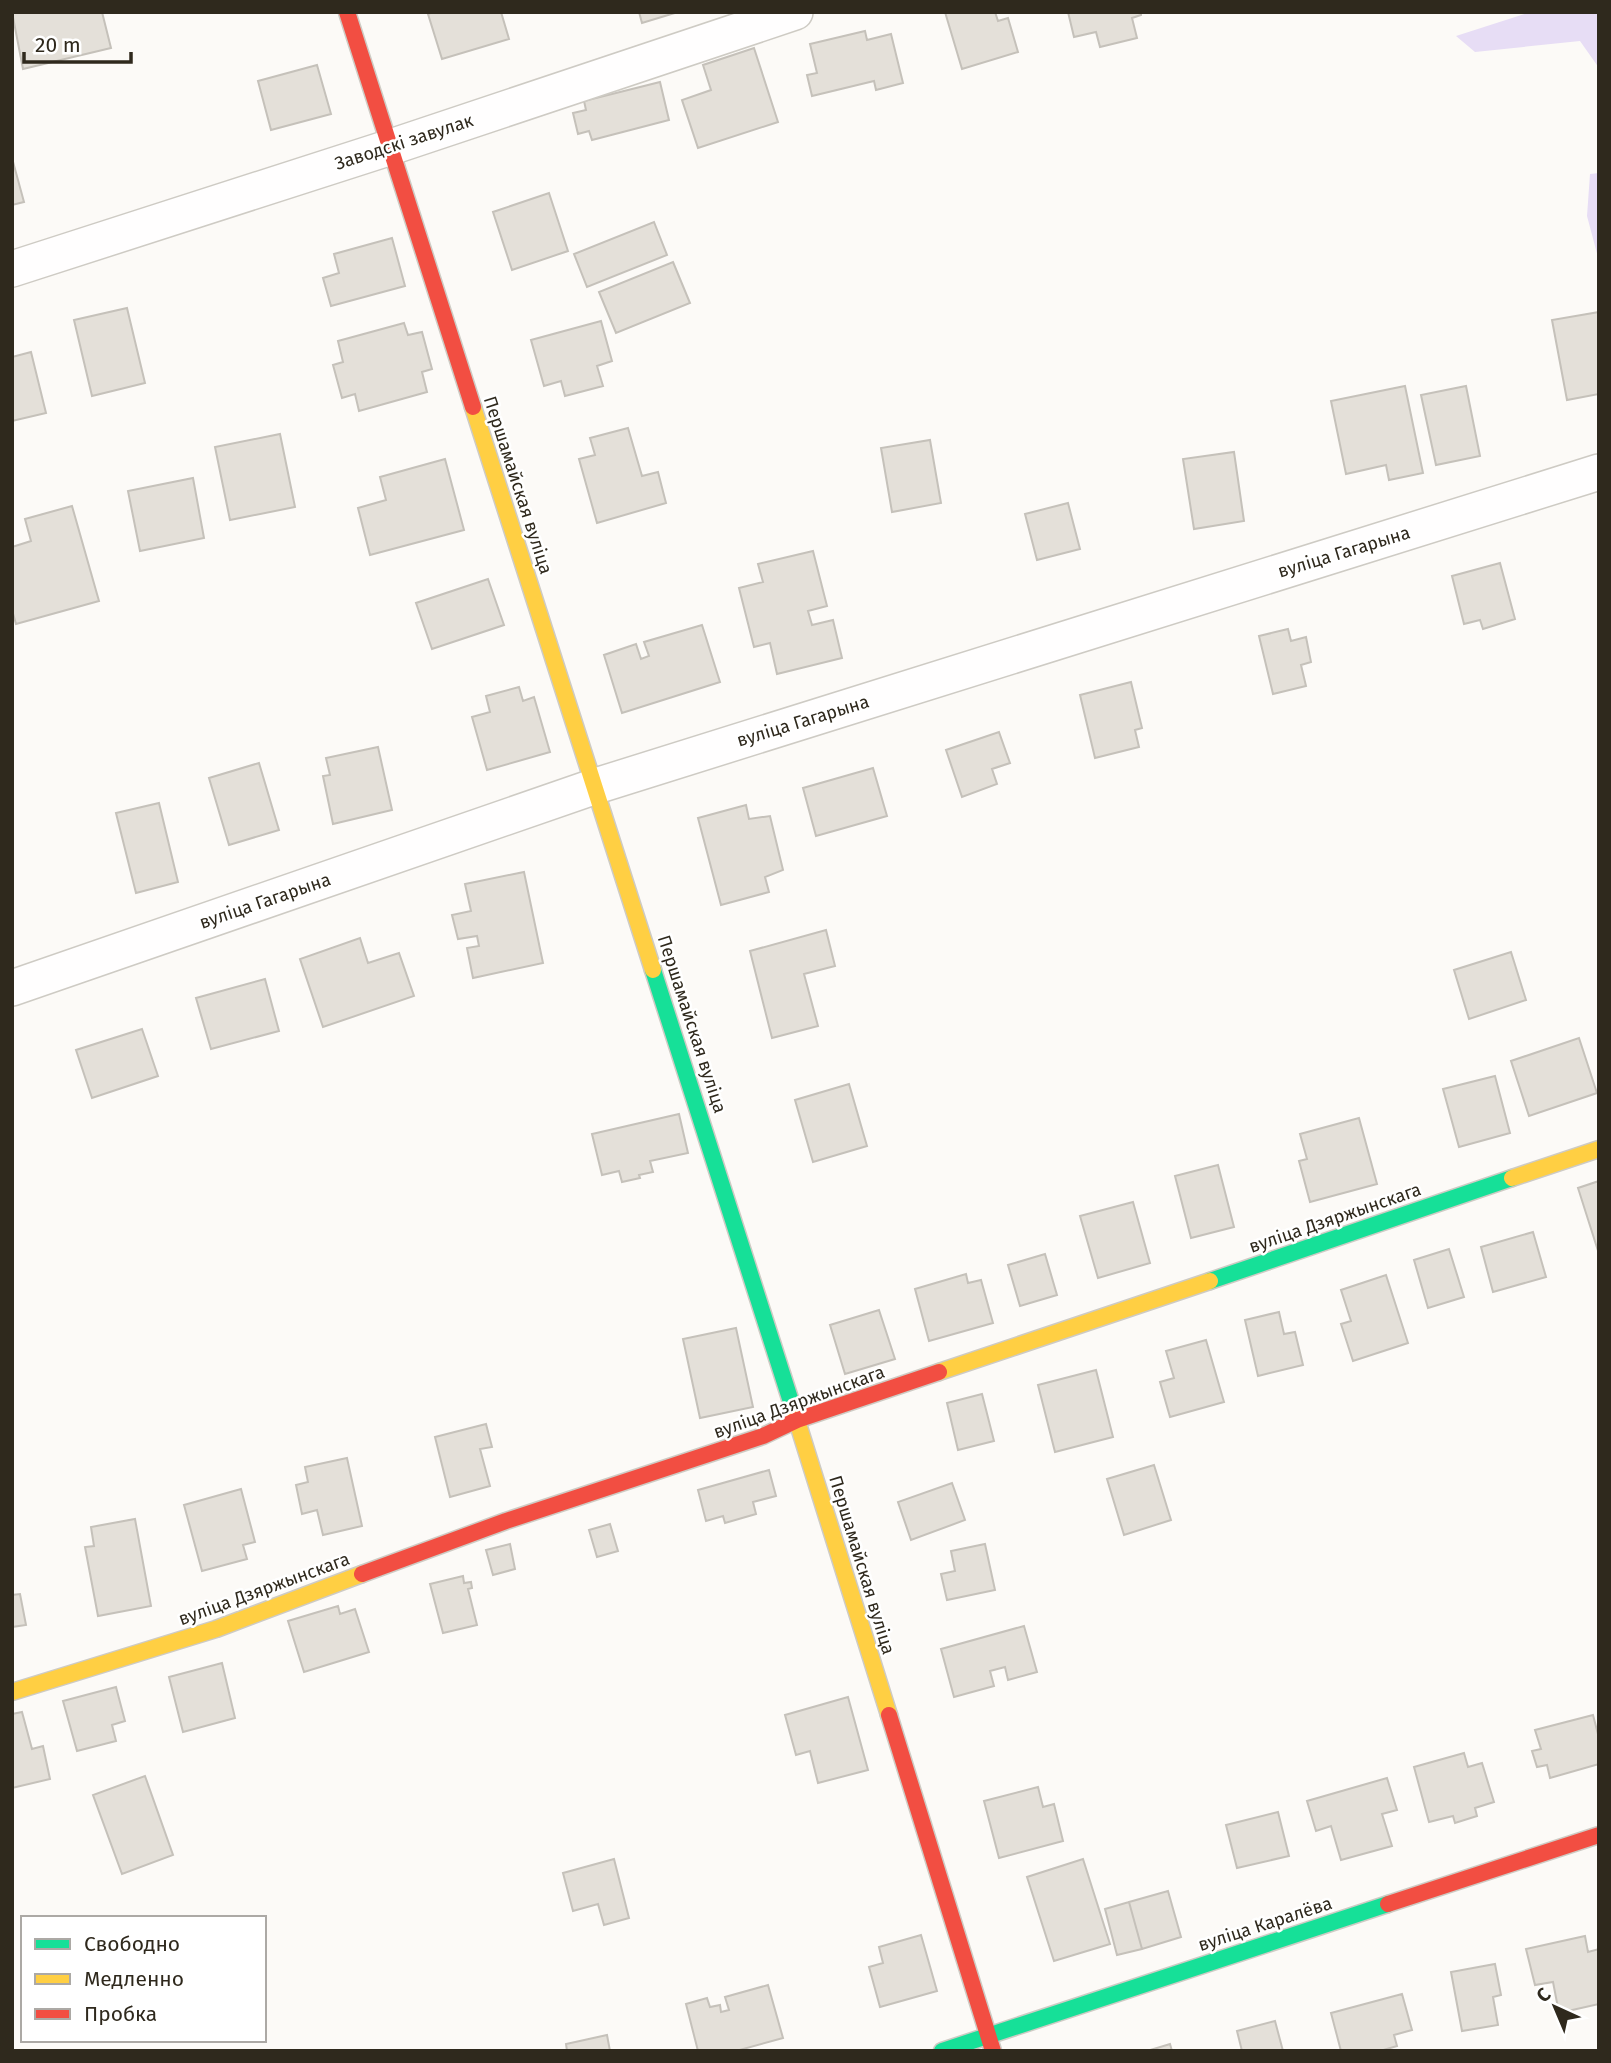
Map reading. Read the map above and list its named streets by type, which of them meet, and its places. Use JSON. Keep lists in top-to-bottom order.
{
  "streets": {
    "street": [
      "Заводскі завулак",
      "Першамайская вуліца",
      "вуліца Гагарына",
      "вуліца Дзяржынскага",
      "вуліца Каралёва"
    ]
  },
  "crossings": [
    ["Заводскі завулак", "Першамайская вуліца"],
    ["Першамайская вуліца", "вуліца Гагарына"],
    ["Першамайская вуліца", "вуліца Дзяржынскага"],
    ["Першамайская вуліца", "вуліца Каралёва"]
  ],
  "legend": ["Свободно", "Медленно", "Пробка"],
  "scale_bar": "20 m",
  "north": "top left"
}
